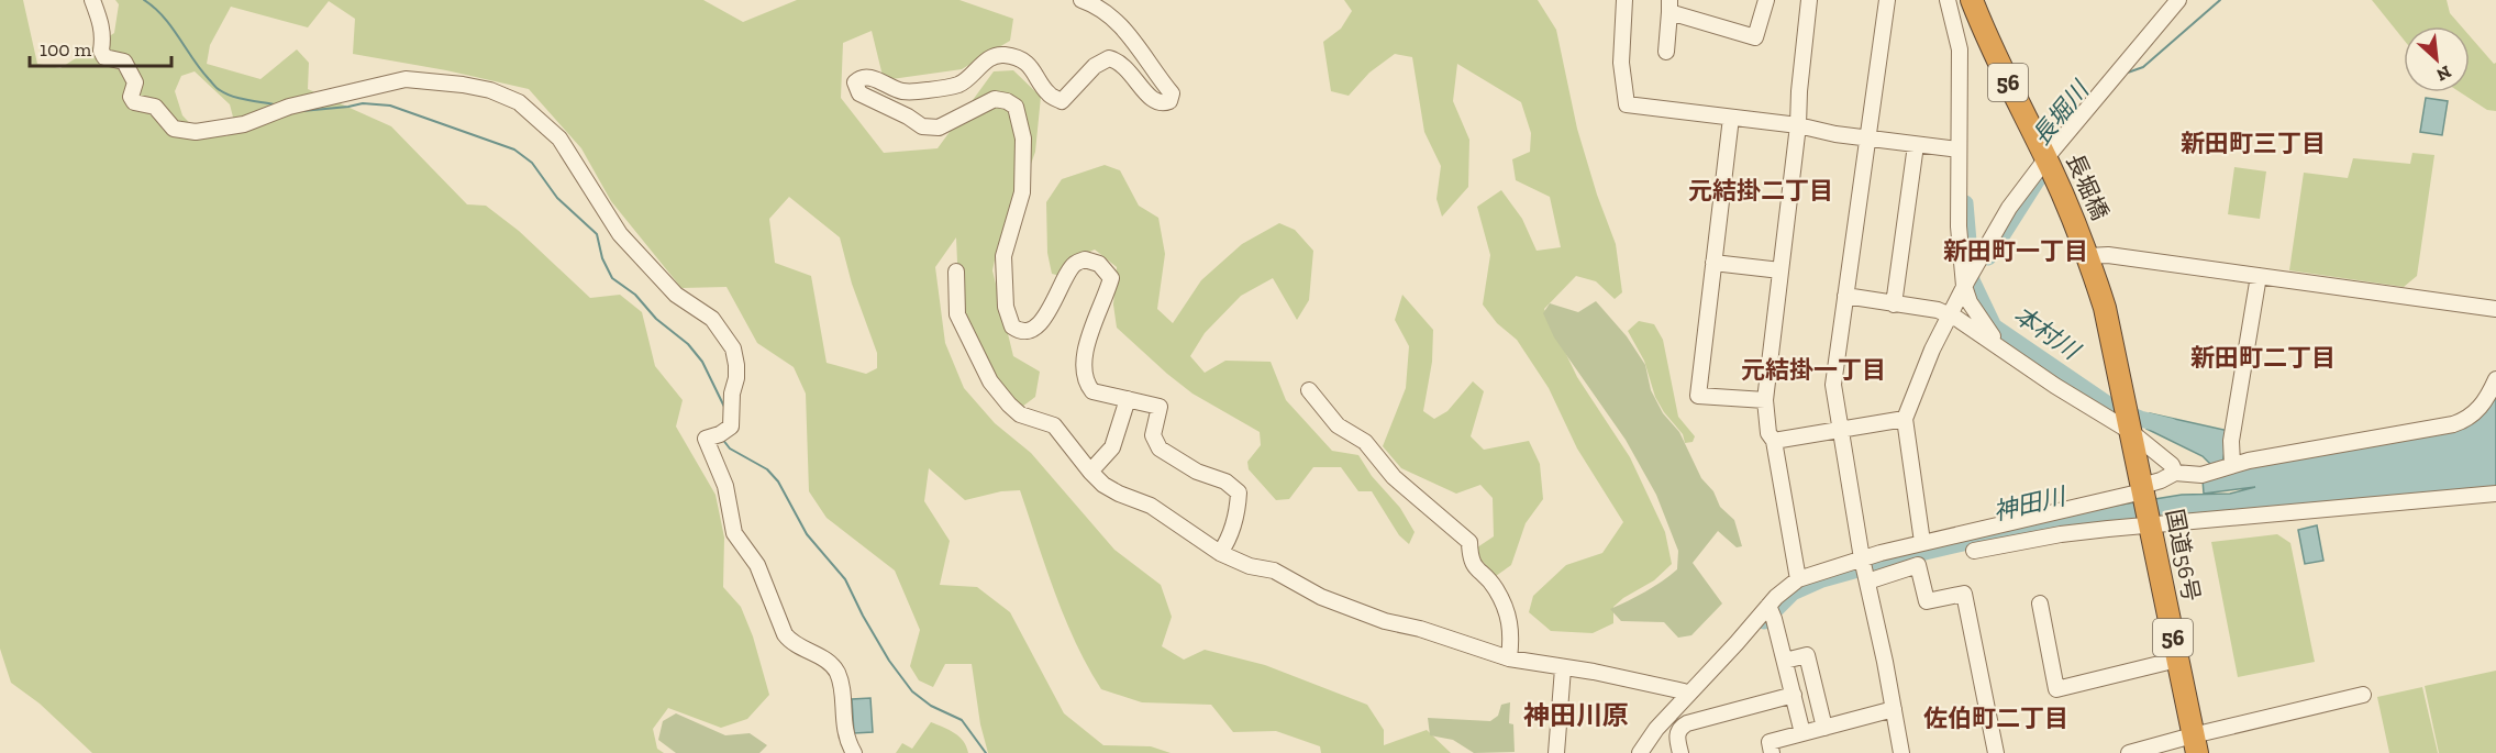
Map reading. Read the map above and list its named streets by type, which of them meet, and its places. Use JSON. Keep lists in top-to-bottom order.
{
  "streets": {
    "highway": ["56", "長堀橋", "国道56号"]
  },
  "crossings": [
    ["長堀橋", "国道56号"]
  ],
  "districts": [
    "新田町三丁目",
    "元結掛二丁目",
    "新田町一丁目",
    "新田町二丁目",
    "元結掛一丁目",
    "神田川原",
    "佐伯町二丁目"
  ],
  "water": ["長堀川", "本村川", "神田川"],
  "scale_bar": "100 m",
  "north": "bottom right"
}
